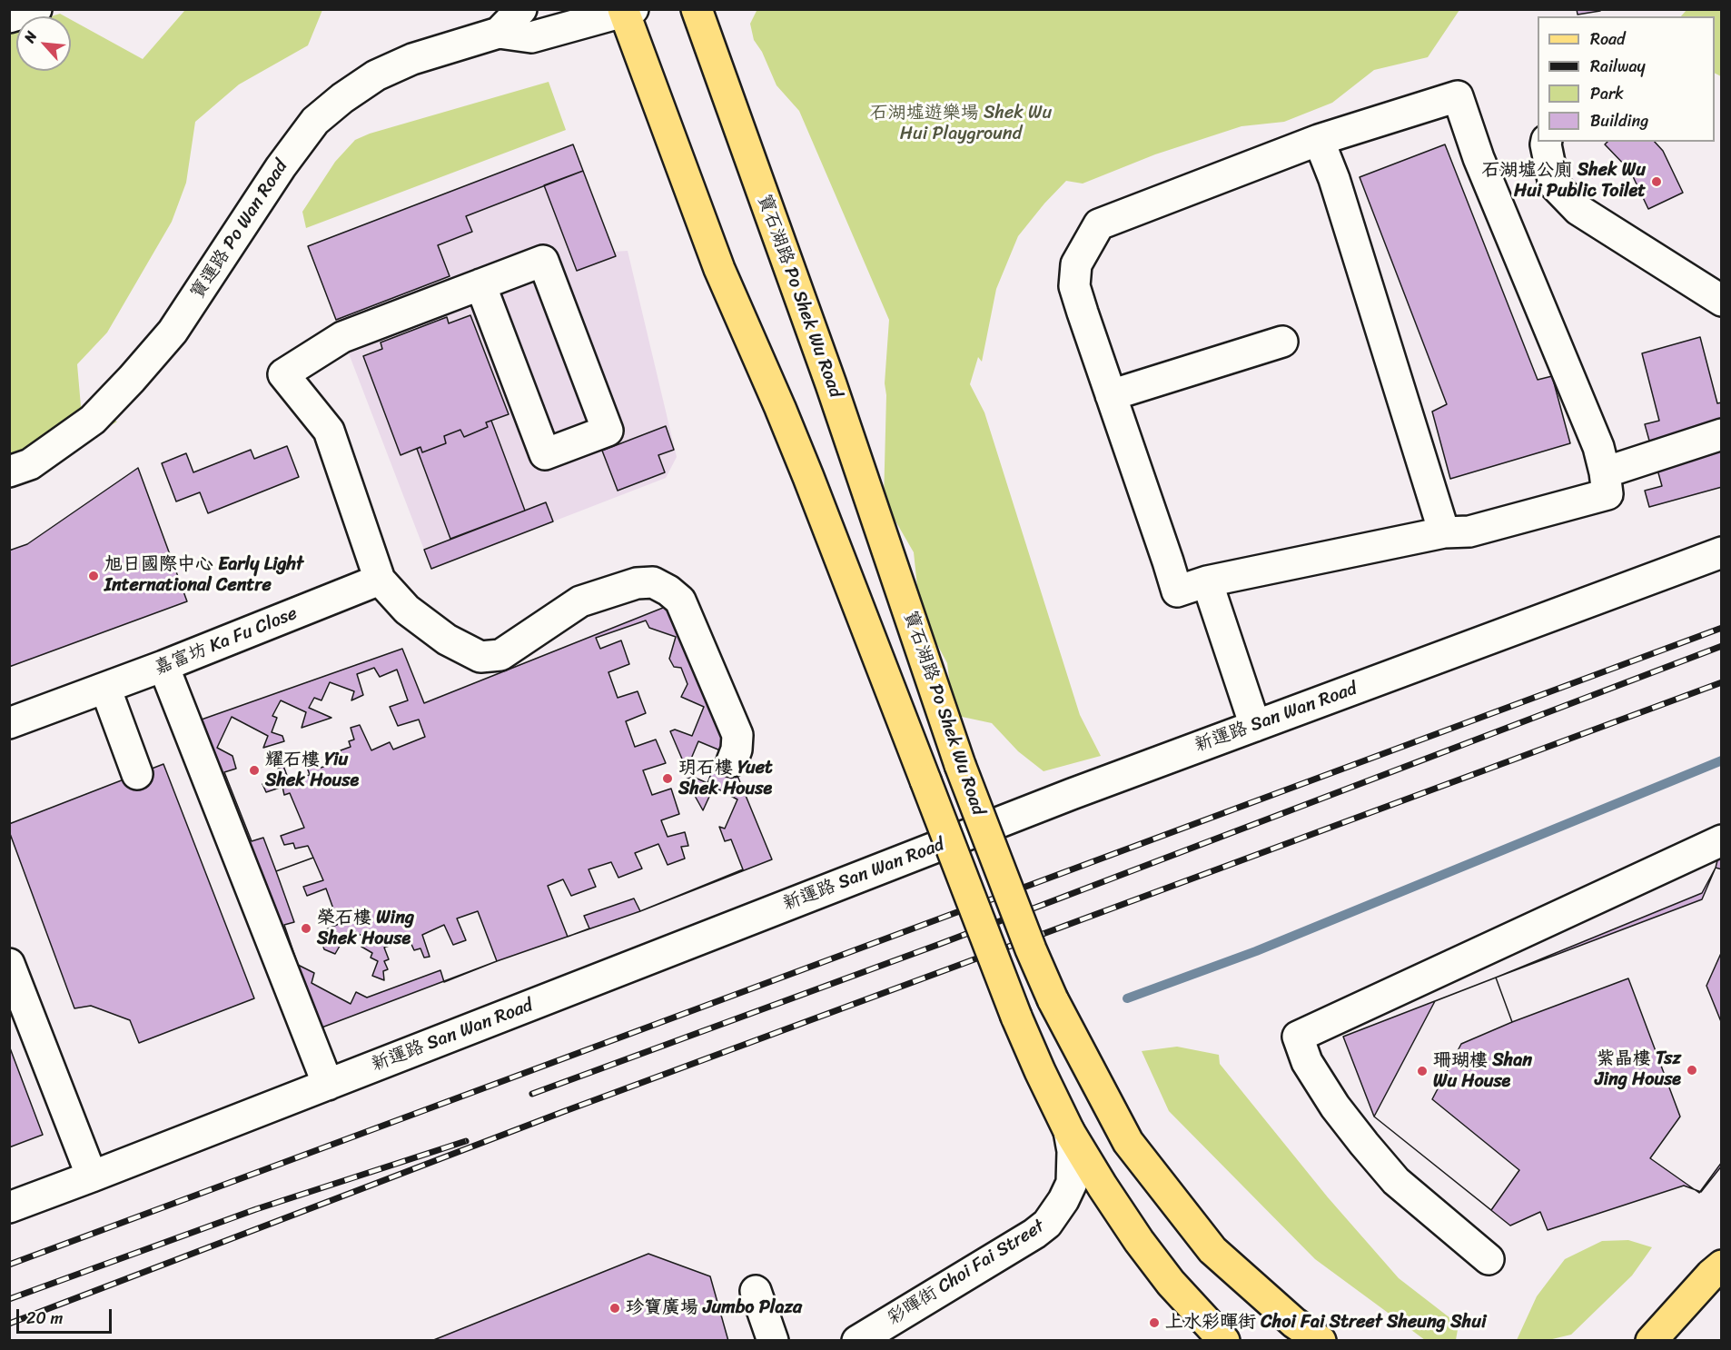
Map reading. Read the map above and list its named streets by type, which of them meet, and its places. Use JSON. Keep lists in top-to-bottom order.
{
  "streets": {
    "main road": ["寶石湖路 Po Shek Wu Road"],
    "street": [
      "寶運路 Po Wan Road",
      "嘉富坊 Ka Fu Close",
      "新運路 San Wan Road",
      "彩暉街 Choi Fai Street"
    ]
  },
  "crossings": [
    ["寶運路 Po Wan Road", "寶石湖路 Po Shek Wu Road"],
    ["寶石湖路 Po Shek Wu Road", "彩暉街 Choi Fai Street"]
  ],
  "parks": ["石湖墟遊樂場 Shek Wu Hui Playground"],
  "places": [
    "石湖墟公廁 Shek Wu Hui Public Toilet",
    "旭日國際中心 Early Light International Centre",
    "耀石樓 Yiu Shek House",
    "玥石樓 Yuet Shek House",
    "榮石樓 Wing Shek House",
    "紫晶樓 Tsz Jing House",
    "珊瑚樓 Shan Wu House",
    "珍寶廣場 Jumbo Plaza",
    "上水彩暉街 Choi Fai Street Sheung Shui"
  ],
  "legend": [
    "Road",
    "Railway",
    "Park",
    "Building"
  ],
  "scale_bar": "20 m",
  "north": "top left"
}
